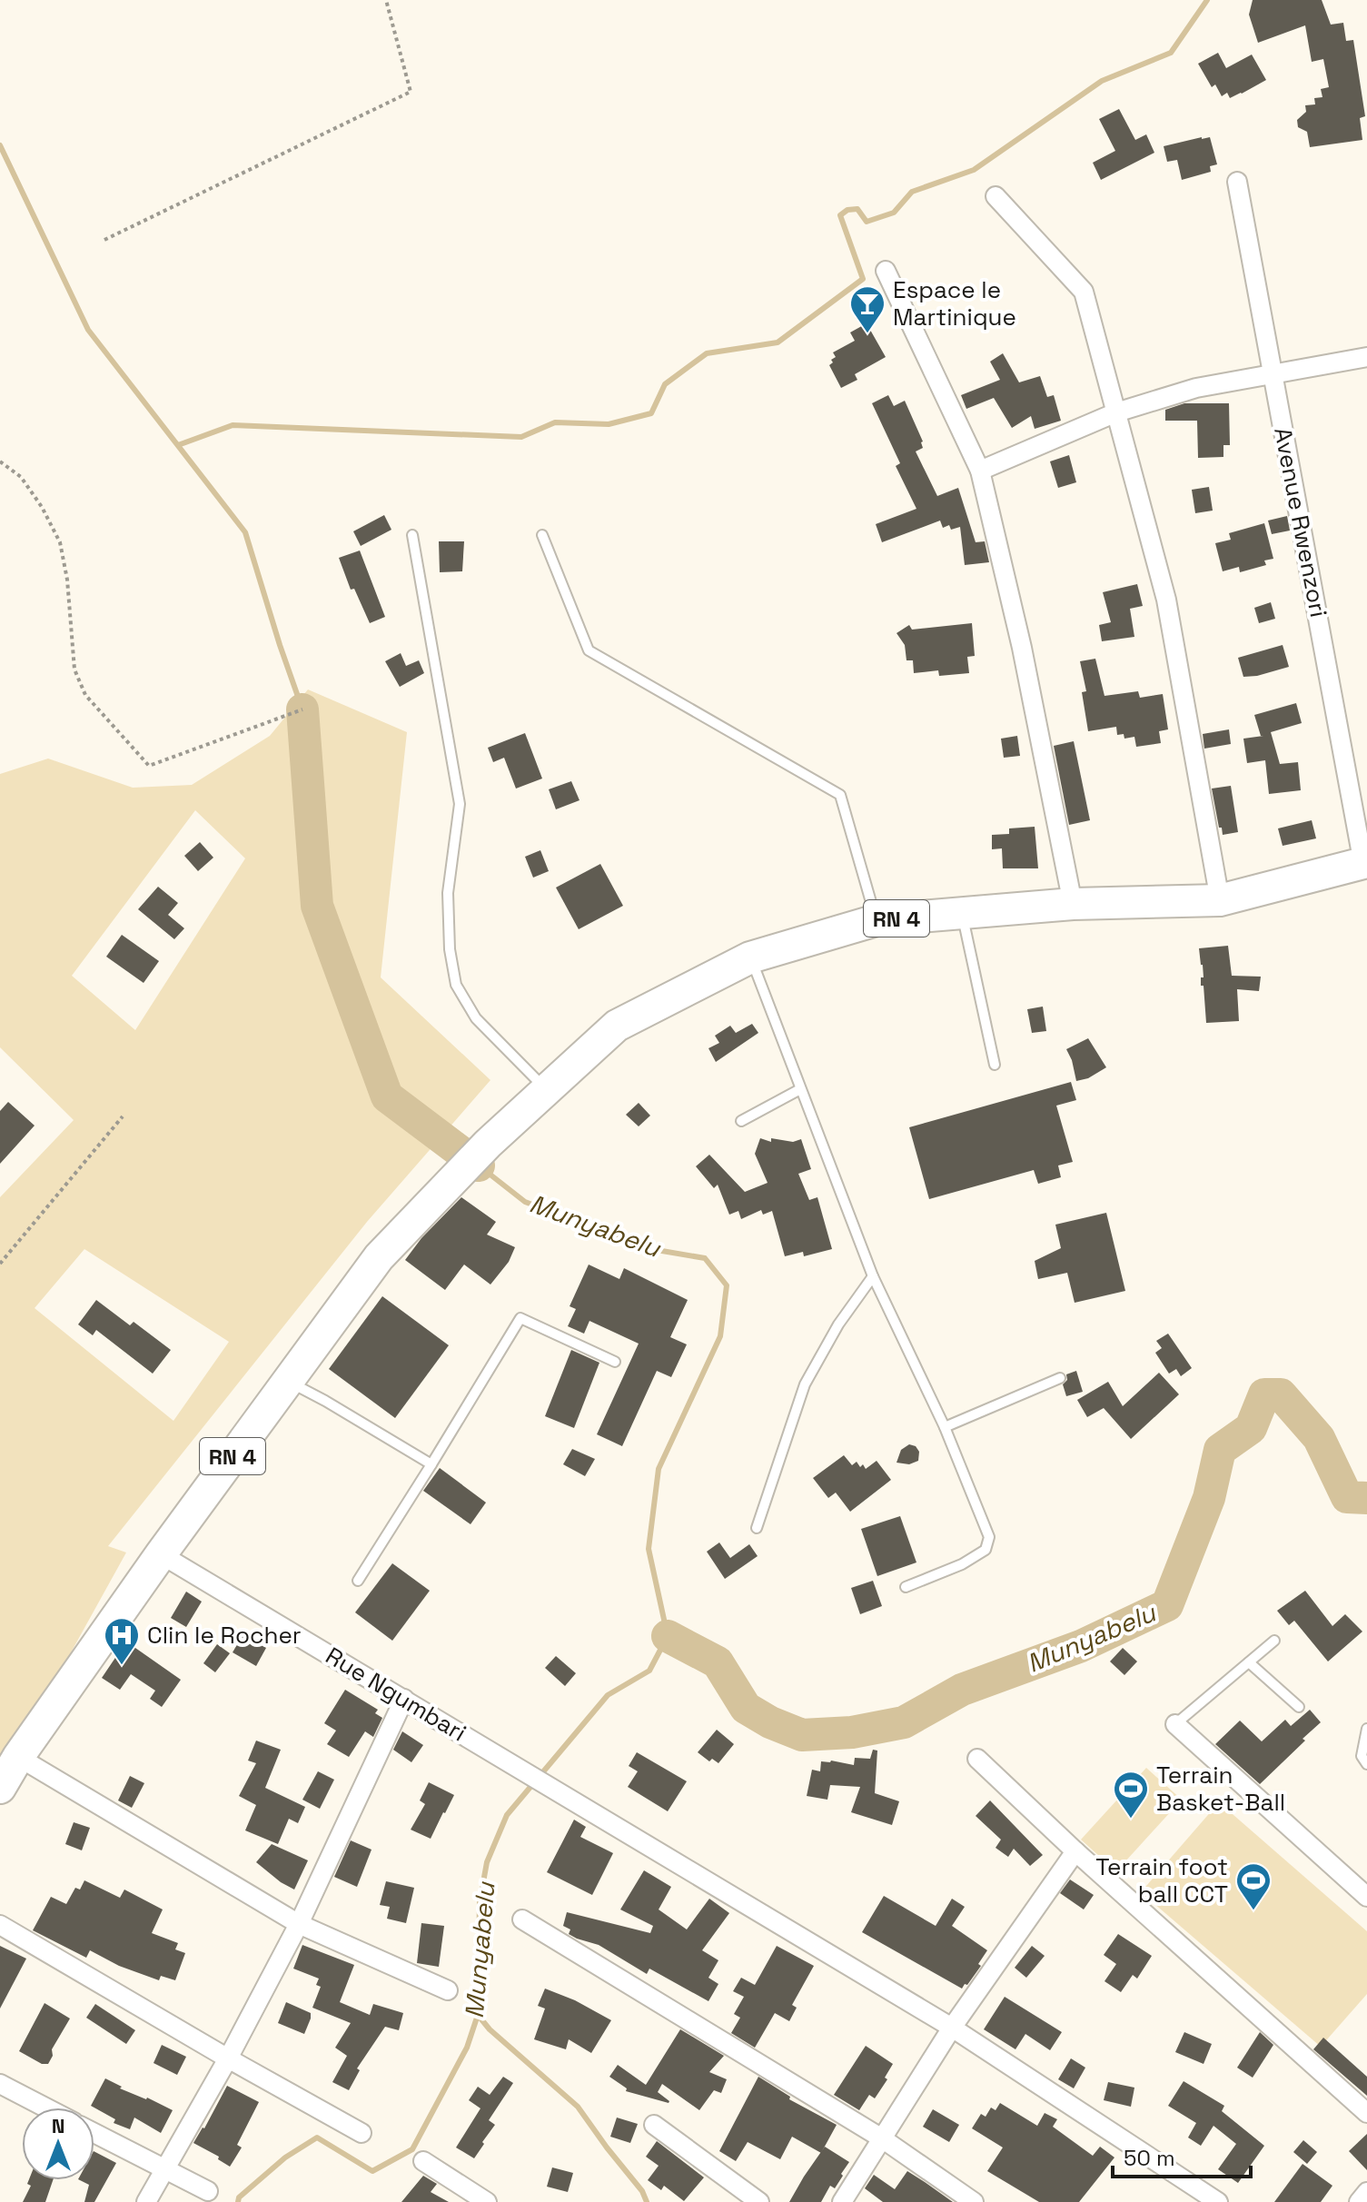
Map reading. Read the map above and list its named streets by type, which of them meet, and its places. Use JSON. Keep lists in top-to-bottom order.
{
  "streets": {
    "highway": ["RN 4"],
    "street": ["Avenue Rwenzori", "Rue Ngumbari"]
  },
  "crossings": [
    ["Avenue Rwenzori", "RN 4"],
    ["RN 4", "Rue Ngumbari"]
  ],
  "water": ["Munyabelu"],
  "places": {
    "bar": ["Espace le Martinique"],
    "hospital": ["Clin le Rocher"],
    "sports": ["Terrain Basket-Ball", "Terrain foot ball CCT"]
  },
  "scale_bar": "50 m",
  "north": "top"
}
